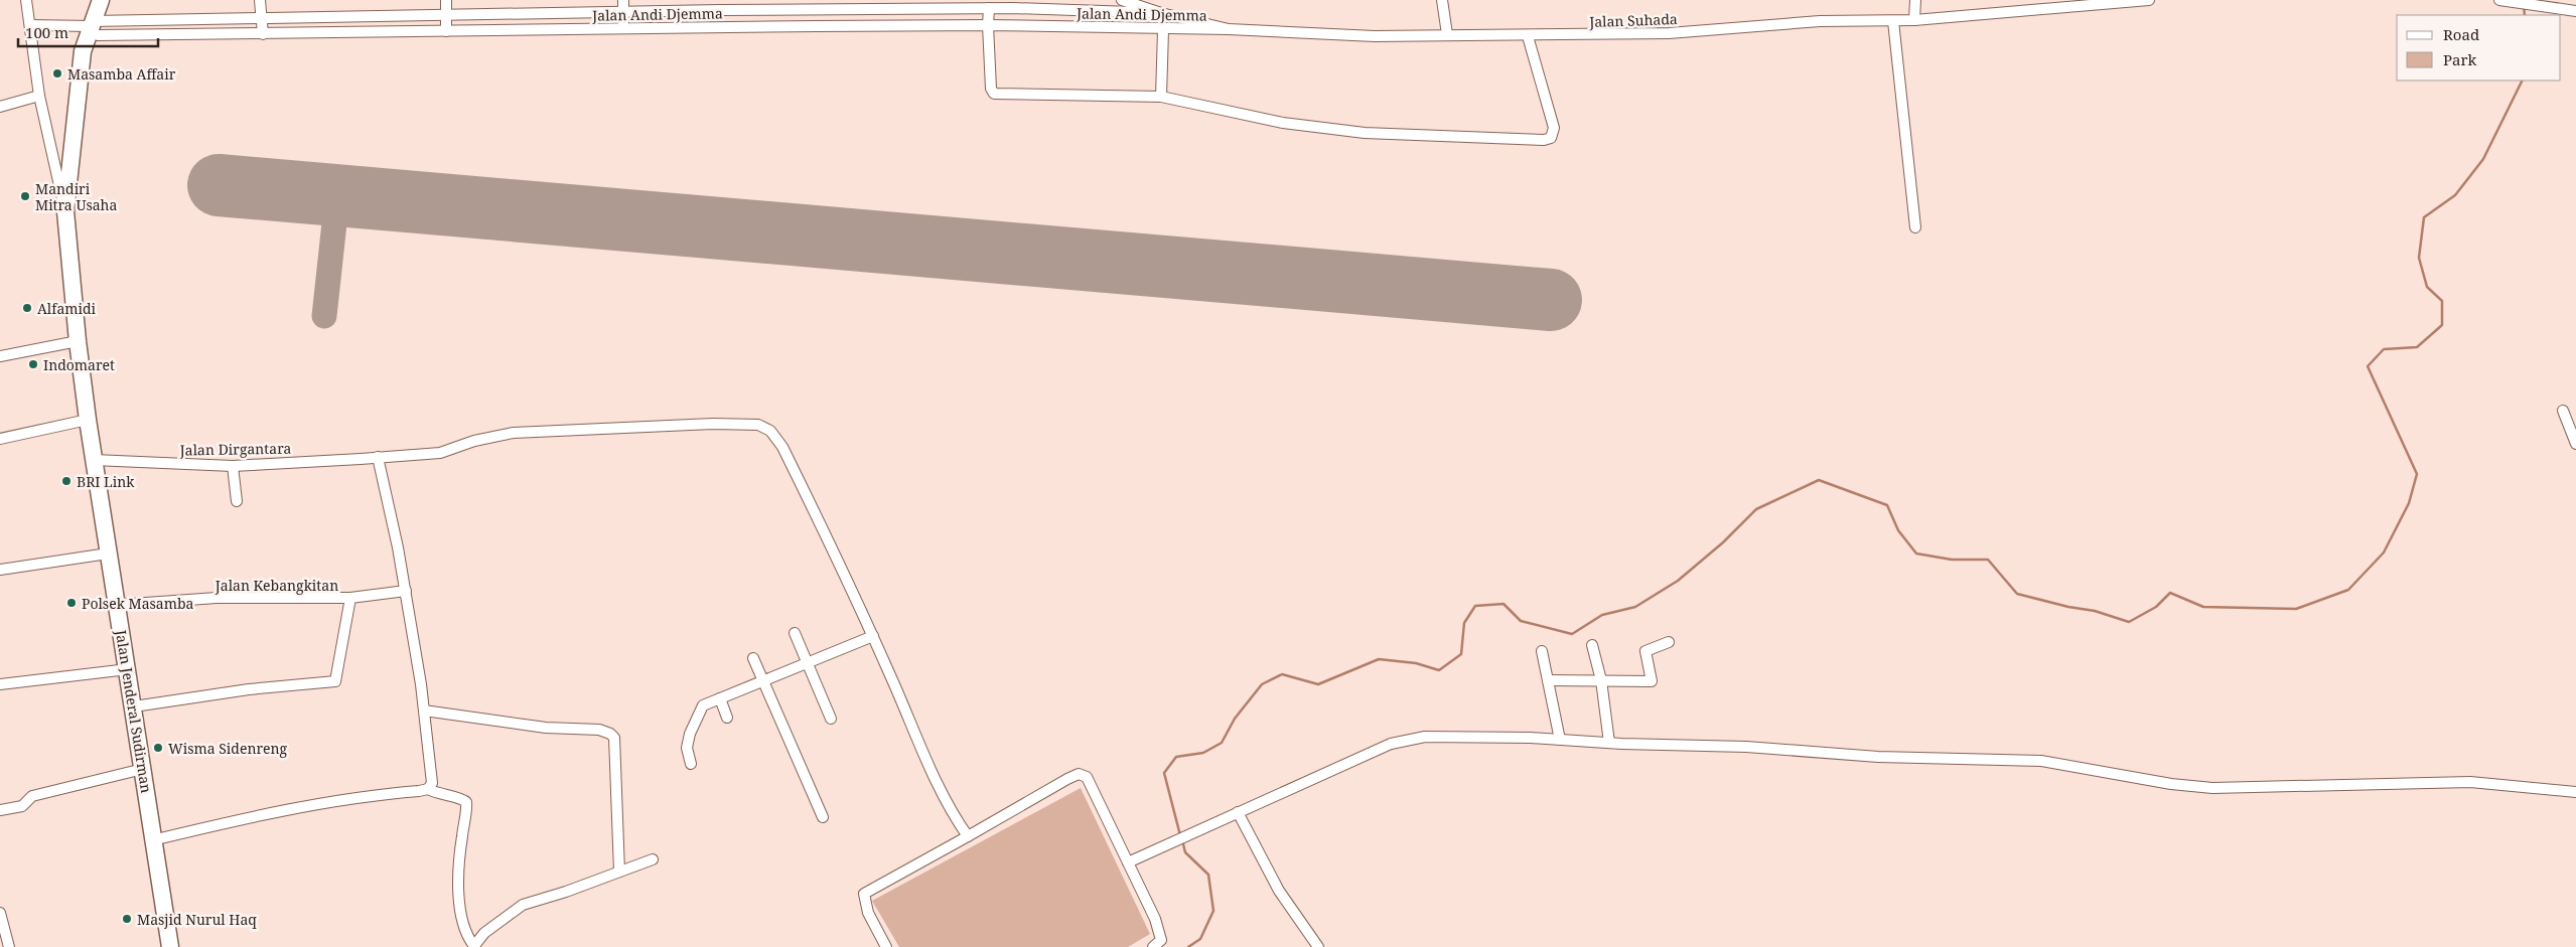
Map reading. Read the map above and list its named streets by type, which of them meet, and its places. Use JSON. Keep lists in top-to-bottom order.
{
  "streets": {
    "highway": ["Jalan Jenderal Sudirman"],
    "street": [
      "Jalan Andi Djemma",
      "Jalan Suhada",
      "Jalan Dirgantara",
      "Jalan Kebangkitan"
    ]
  },
  "crossings": [
    ["Jalan Andi Djemma", "Jalan Suhada"],
    ["Jalan Andi Djemma", "Jalan Jenderal Sudirman"],
    ["Jalan Dirgantara", "Jalan Jenderal Sudirman"],
    ["Jalan Kebangkitan", "Jalan Jenderal Sudirman"]
  ],
  "places": [
    "Masamba Affair",
    "Mandiri Mitra Usaha",
    "Alfamidi",
    "Indomaret",
    "BRI Link",
    "Polsek Masamba",
    "Wisma Sidenreng",
    "Masjid Nurul Haq"
  ],
  "legend": ["Road", "Park"],
  "scale_bar": "100 m"
}
